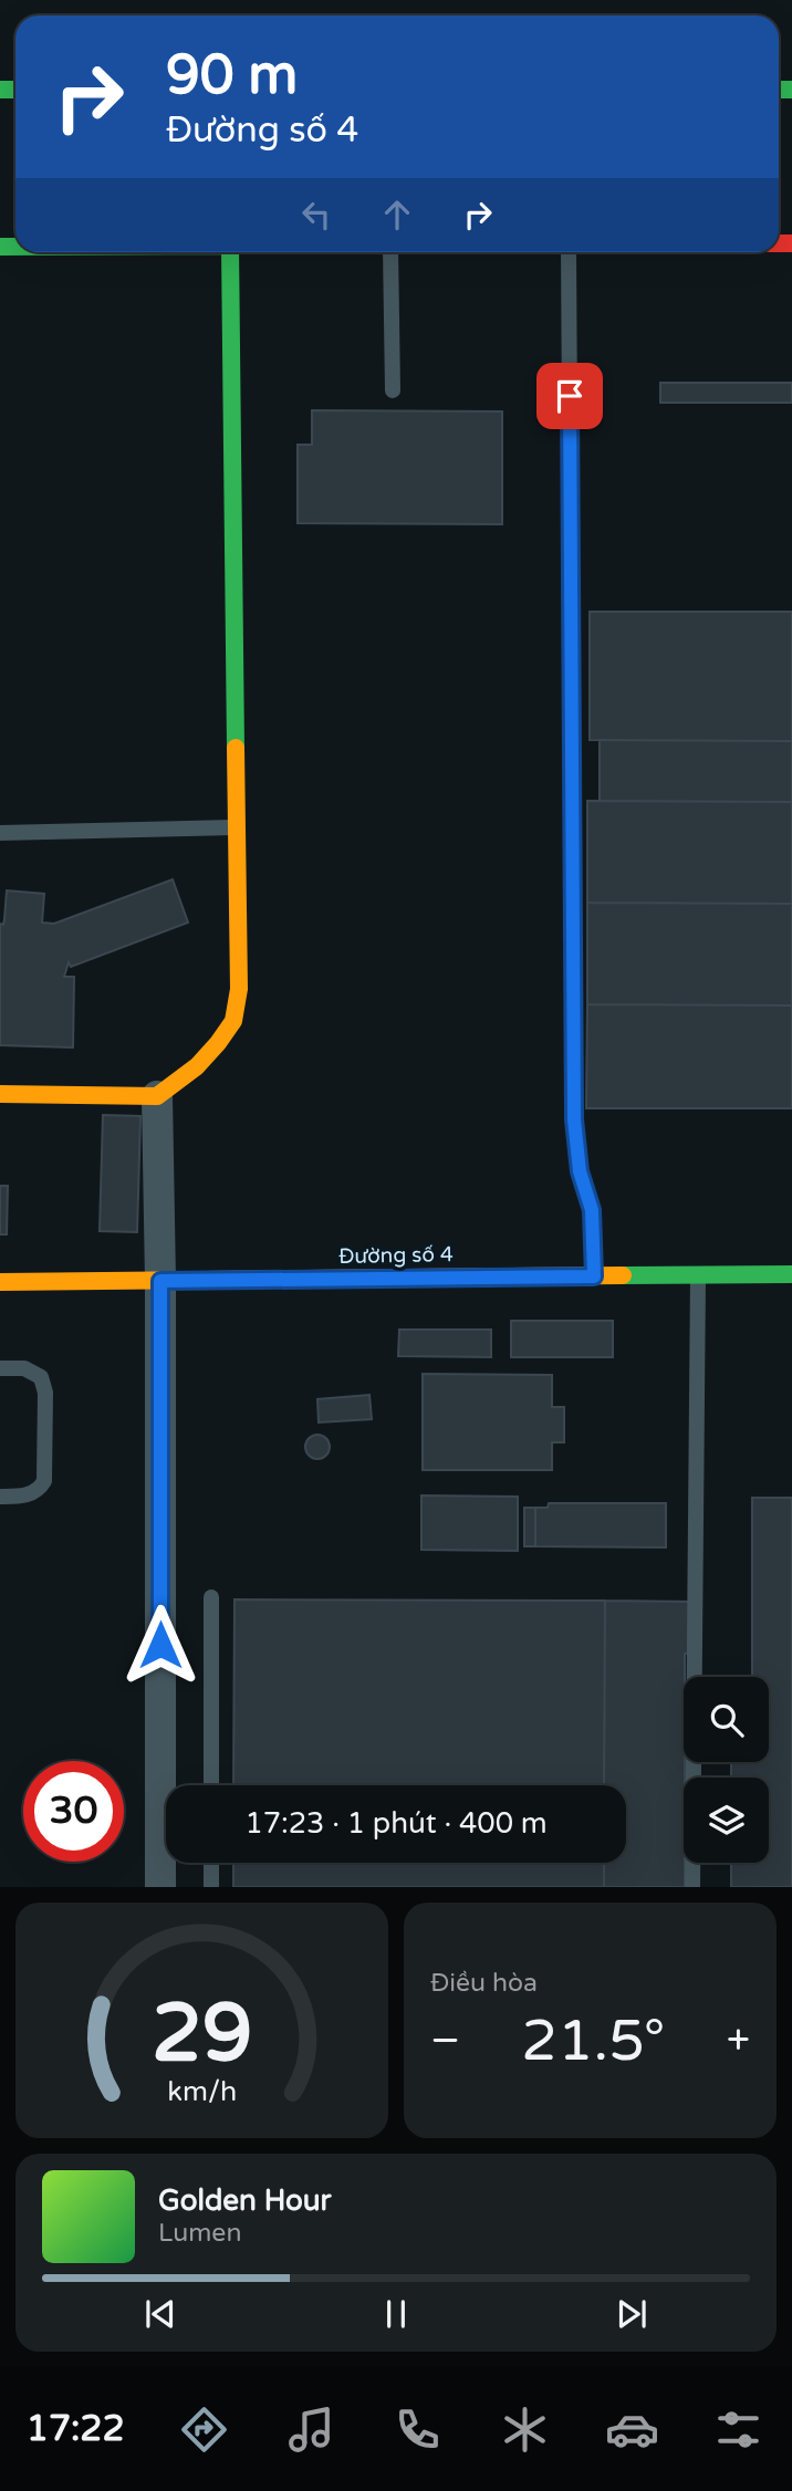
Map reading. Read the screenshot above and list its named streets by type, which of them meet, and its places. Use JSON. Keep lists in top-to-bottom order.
{
  "streets": {
    "street": ["Đường số 4"]
  },
  "page": {
    "turn": ["90 m", "Đường số 4"],
    "limit": "30",
    "trip": "17:23 · 1 phút · 400 m",
    "tile": "Điều hòa",
    "heat": ["−", "21.5°", "+"],
    "song": ["Golden Hour", "Lumen"],
    "tabs": "17:22",
    "gauge": ["29", "km/h"]
  }
}
